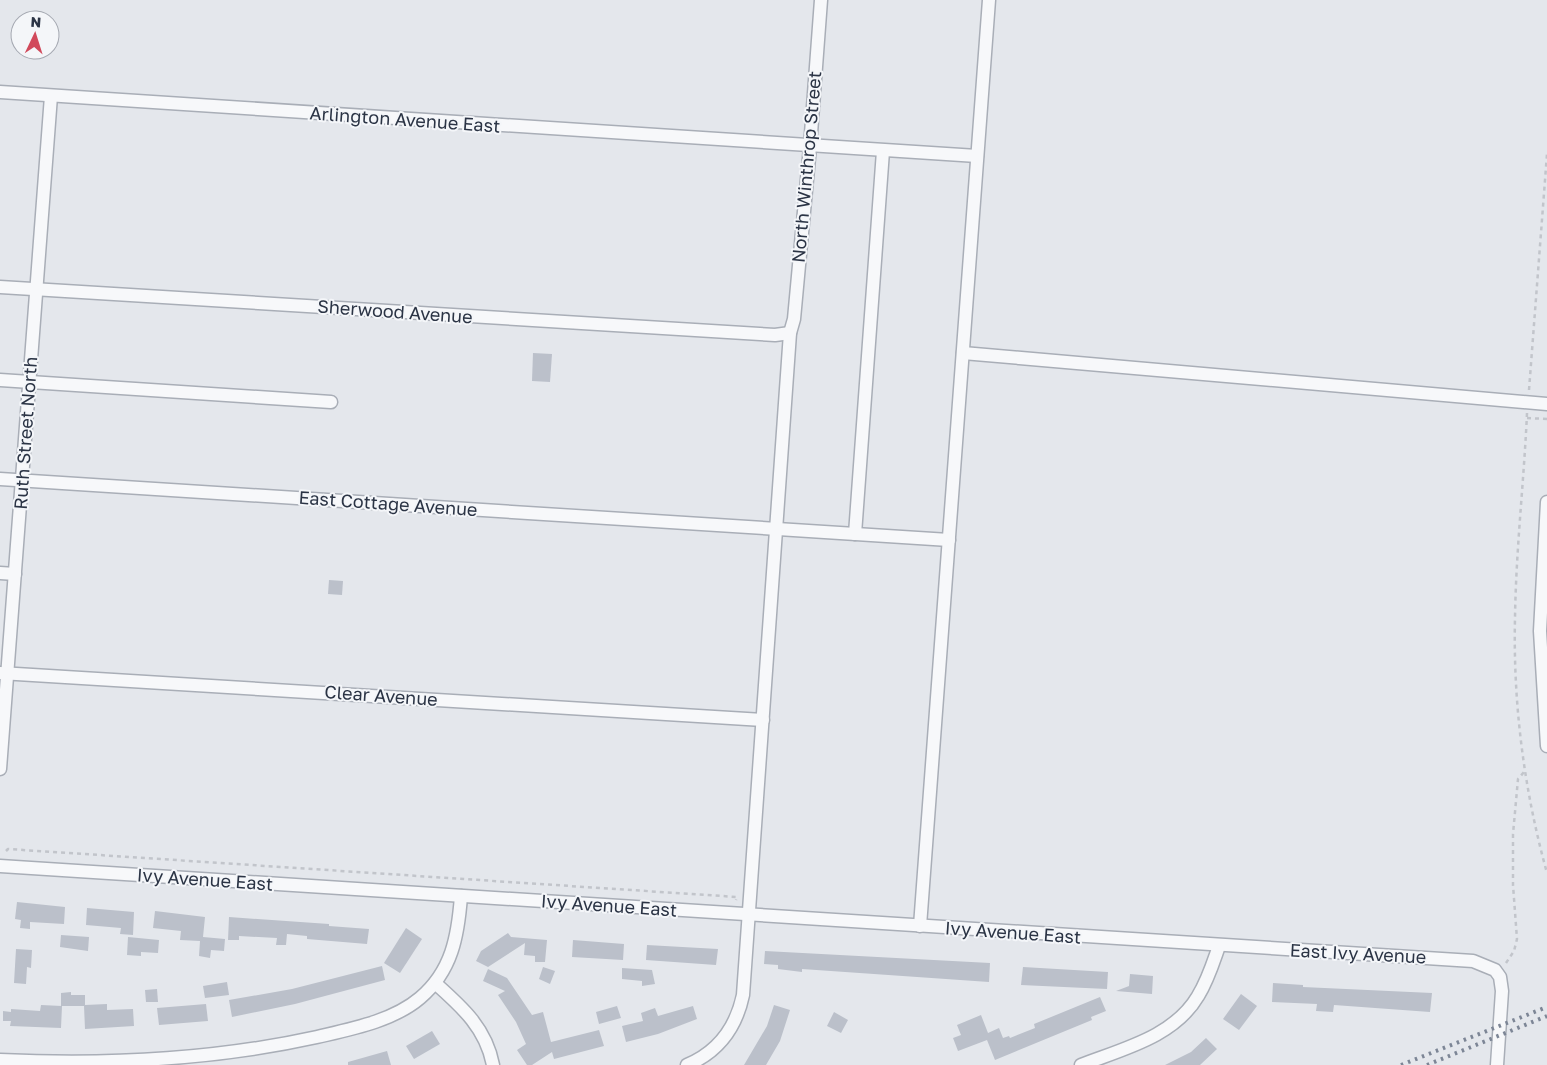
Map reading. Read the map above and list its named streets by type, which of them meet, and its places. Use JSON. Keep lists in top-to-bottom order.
{
  "streets": {
    "street": [
      "Arlington Avenue East",
      "North Winthrop Street",
      "Sherwood Avenue",
      "Ruth Street North",
      "East Cottage Avenue",
      "Clear Avenue",
      "Ivy Avenue East",
      "East Ivy Avenue"
    ]
  },
  "crossings": [
    ["Arlington Avenue East", "North Winthrop Street"],
    ["Arlington Avenue East", "Ruth Street North"],
    ["North Winthrop Street", "Sherwood Avenue"],
    ["North Winthrop Street", "East Cottage Avenue"],
    ["North Winthrop Street", "Clear Avenue"],
    ["North Winthrop Street", "Ivy Avenue East"],
    ["Sherwood Avenue", "Ruth Street North"],
    ["Ruth Street North", "East Cottage Avenue"],
    ["Ruth Street North", "Clear Avenue"],
    ["Ivy Avenue East", "East Ivy Avenue"]
  ],
  "north": "top"
}
